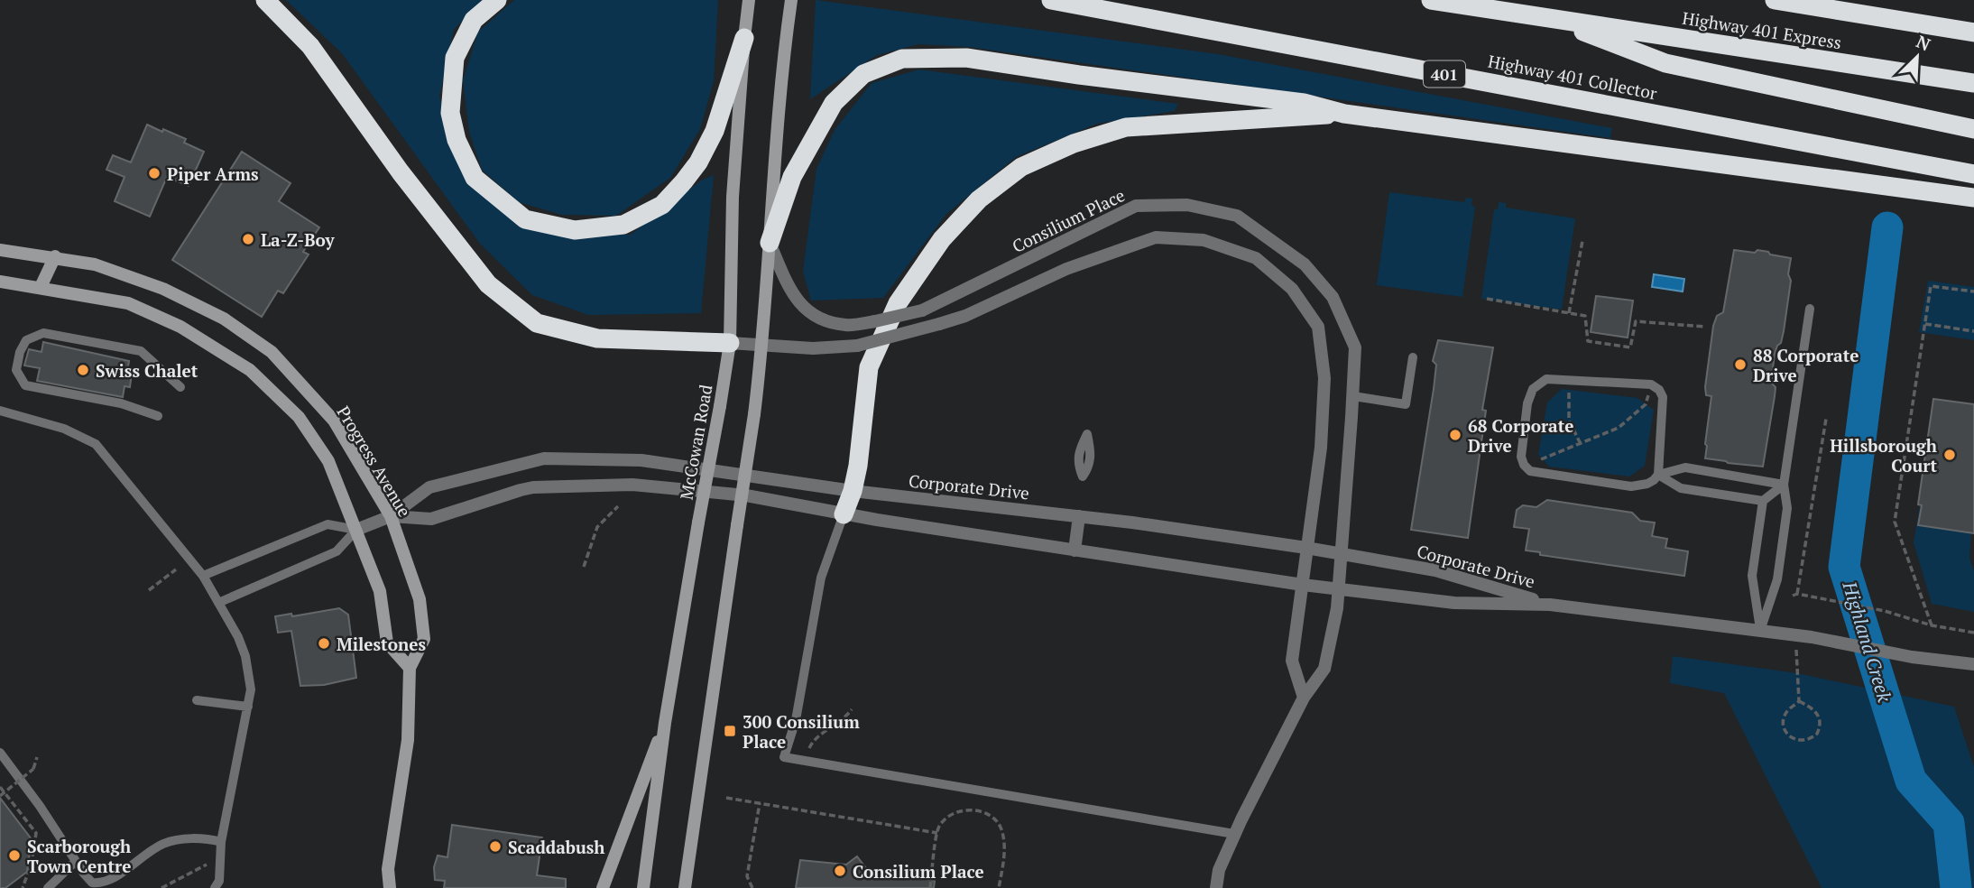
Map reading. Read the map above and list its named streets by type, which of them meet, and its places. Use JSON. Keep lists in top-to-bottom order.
{
  "streets": {
    "highway": ["Highway 401 Express", "401", "Highway 401 Collector"],
    "main road": ["McCowan Road", "Progress Avenue"],
    "street": ["Consilium Place", "Corporate Drive"]
  },
  "crossings": [
    ["Consilium Place", "Corporate Drive"],
    ["Progress Avenue", "Corporate Drive"]
  ],
  "water": ["Highland Creek"],
  "places": {
    "other": [
      "Piper Arms",
      "La-Z-Boy",
      "88 Corporate Drive",
      "Swiss Chalet",
      "68 Corporate Drive",
      "Hillsborough Court",
      "Milestones",
      "Scaddabush",
      "Scarborough Town Centre",
      "Consilium Place"
    ],
    "transit": ["300 Consilium Place"]
  },
  "north": "top right"
}
